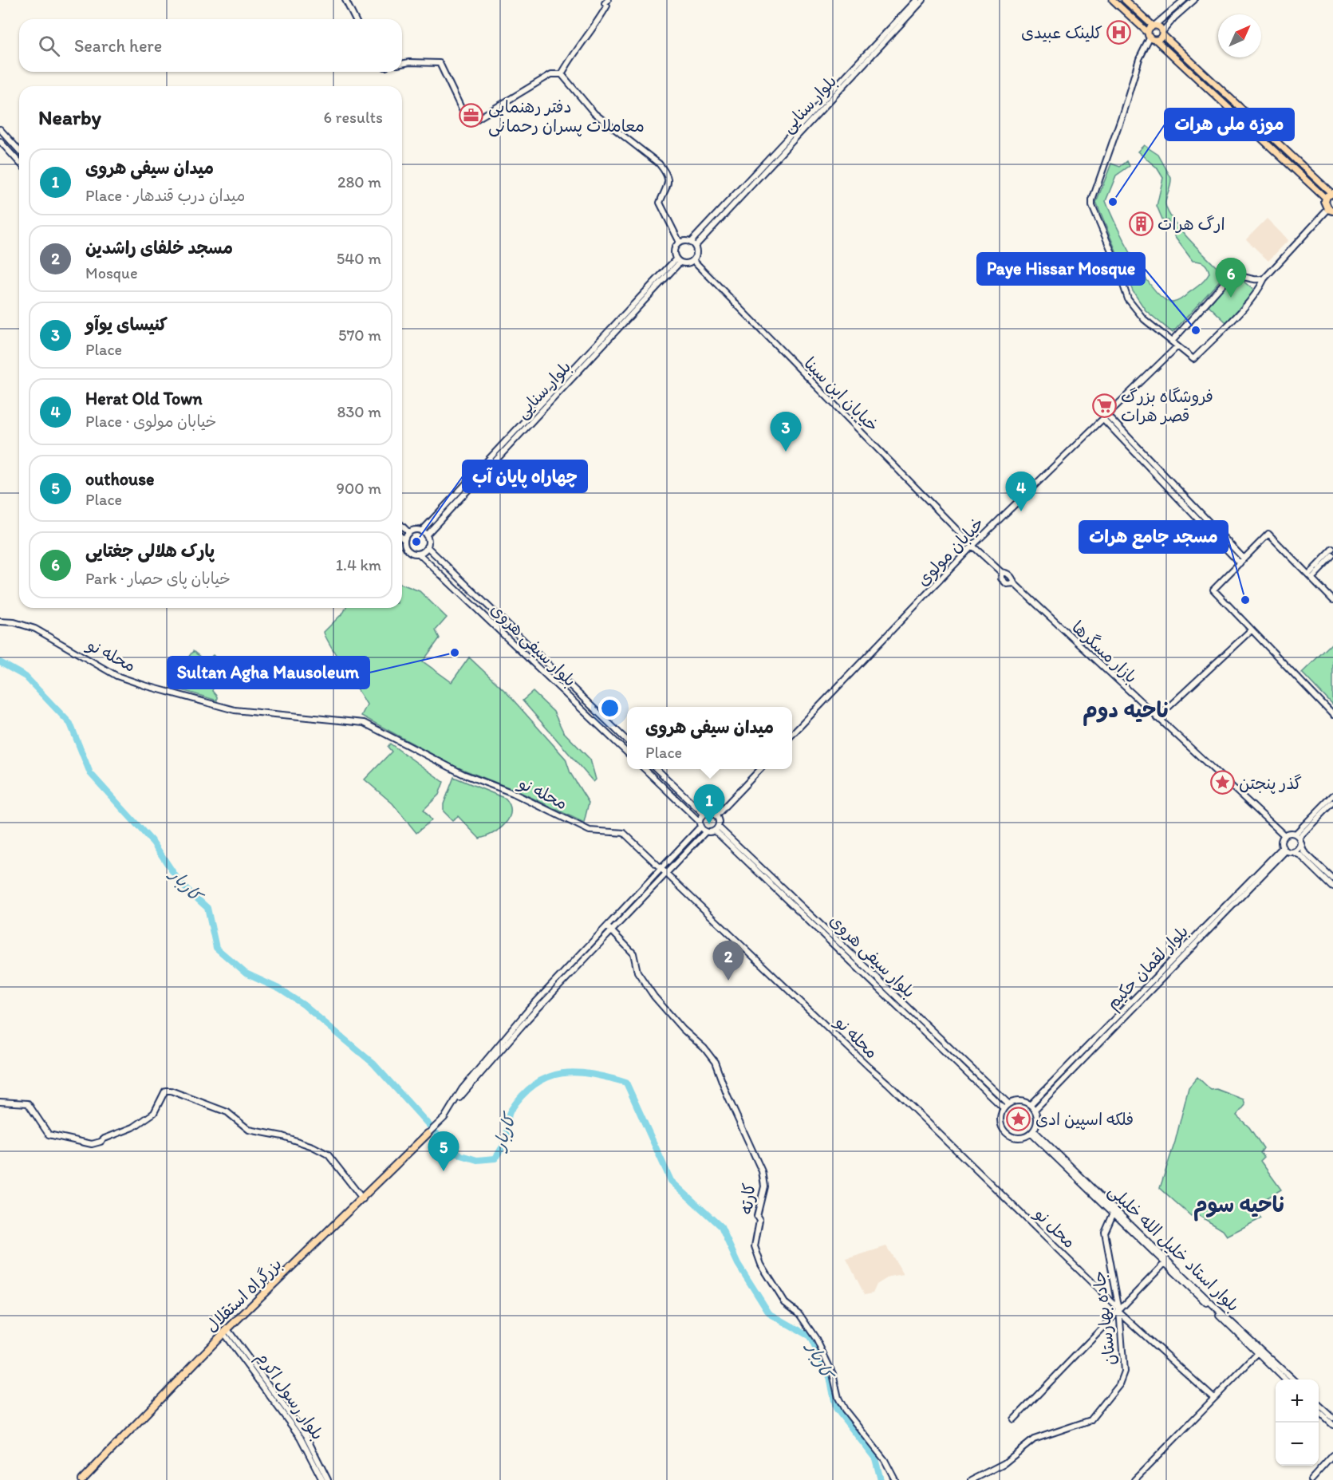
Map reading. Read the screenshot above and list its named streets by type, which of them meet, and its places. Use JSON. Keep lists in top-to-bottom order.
{
  "streets": {
    "highway": ["بزرگراه استقلال"],
    "street": [
      "بلوار سنایی",
      "خیابان ابن سینا",
      "خیابان مولوی",
      "بلوار سیفی هروی",
      "بازار مسگرها",
      "محله نو",
      "بلوار لقمان حکیم",
      "کارته",
      "محل نو",
      "بلوار استاد خلیل الله خلیلی",
      "جاده بهارستان",
      "بلوار رسول اکرم"
    ]
  },
  "crossings": [
    ["بلوار سنایی", "خیابان ابن سینا"],
    ["بلوار سنایی", "بلوار سیفی هروی"],
    ["خیابان ابن سینا", "خیابان مولوی"],
    ["خیابان ابن سینا", "بازار مسگرها"],
    ["خیابان مولوی", "بازار مسگرها"],
    ["بلوار سیفی هروی", "بلوار لقمان حکیم"],
    ["بلوار سیفی هروی", "بلوار استاد خلیل الله خلیلی"],
    ["بازار مسگرها", "بلوار لقمان حکیم"],
    ["محله نو", "محل نو"],
    ["بلوار لقمان حکیم", "بلوار استاد خلیل الله خلیلی"],
    ["محل نو", "جاده بهارستان"],
    ["بلوار استاد خلیل الله خلیلی", "جاده بهارستان"],
    ["بزرگراه استقلال", "بلوار رسول اکرم"]
  ],
  "districts": ["ناحیه دوم", "ناحیه سوم"],
  "water": ["کاربار"],
  "places": {
    "hospital": ["کلینک عبیدی"],
    "office": ["دفتر رهنمایی معاملات پسران رحمانی"],
    "other": [
      "موزه ملی هرات",
      "Paye Hissar Mosque",
      "چهاراه پایان آب",
      "مسجد جامع هرات",
      "Sultan Agha Mausoleum"
    ],
    "building": ["ارگ هرات"],
    "supermarket": ["فروشگاه بزرگ قصر هرات"],
    "place": ["گذر پنجتن", "فلکه اسپین ادی"]
  },
  "north": "top right",
  "page": {
    "search": "Search here",
    "heading": ["Nearby", "6 results"],
    "list": [
      {
        "mark": "1",
        "name": "میدان سیفی هروی",
        "note": "Place · میدان درب قندهار",
        "value": "280 m"
      },
      {
        "mark": "2",
        "name": "مسجد خلفای راشدین",
        "note": "Mosque",
        "value": "540 m"
      },
      {
        "mark": "3",
        "name": "کنیسای یوآو",
        "note": "Place",
        "value": "570 m"
      },
      {
        "mark": "4",
        "name": "Herat Old Town",
        "note": "Place · خیابان مولوی",
        "value": "830 m"
      },
      {
        "mark": "5",
        "name": "outhouse",
        "note": "Place",
        "value": "900 m"
      },
      {
        "mark": "6",
        "name": "پارک هلالی جغتایی",
        "note": "Park · خیابان پای حصار",
        "value": "1.4 km"
      }
    ],
    "pins": [
      "6",
      "3",
      "4",
      "1",
      "2",
      "5"
    ],
    "popup": ["میدان سیفی هروی", "Place"],
    "map_buttons": ["+", "−"]
  }
}
